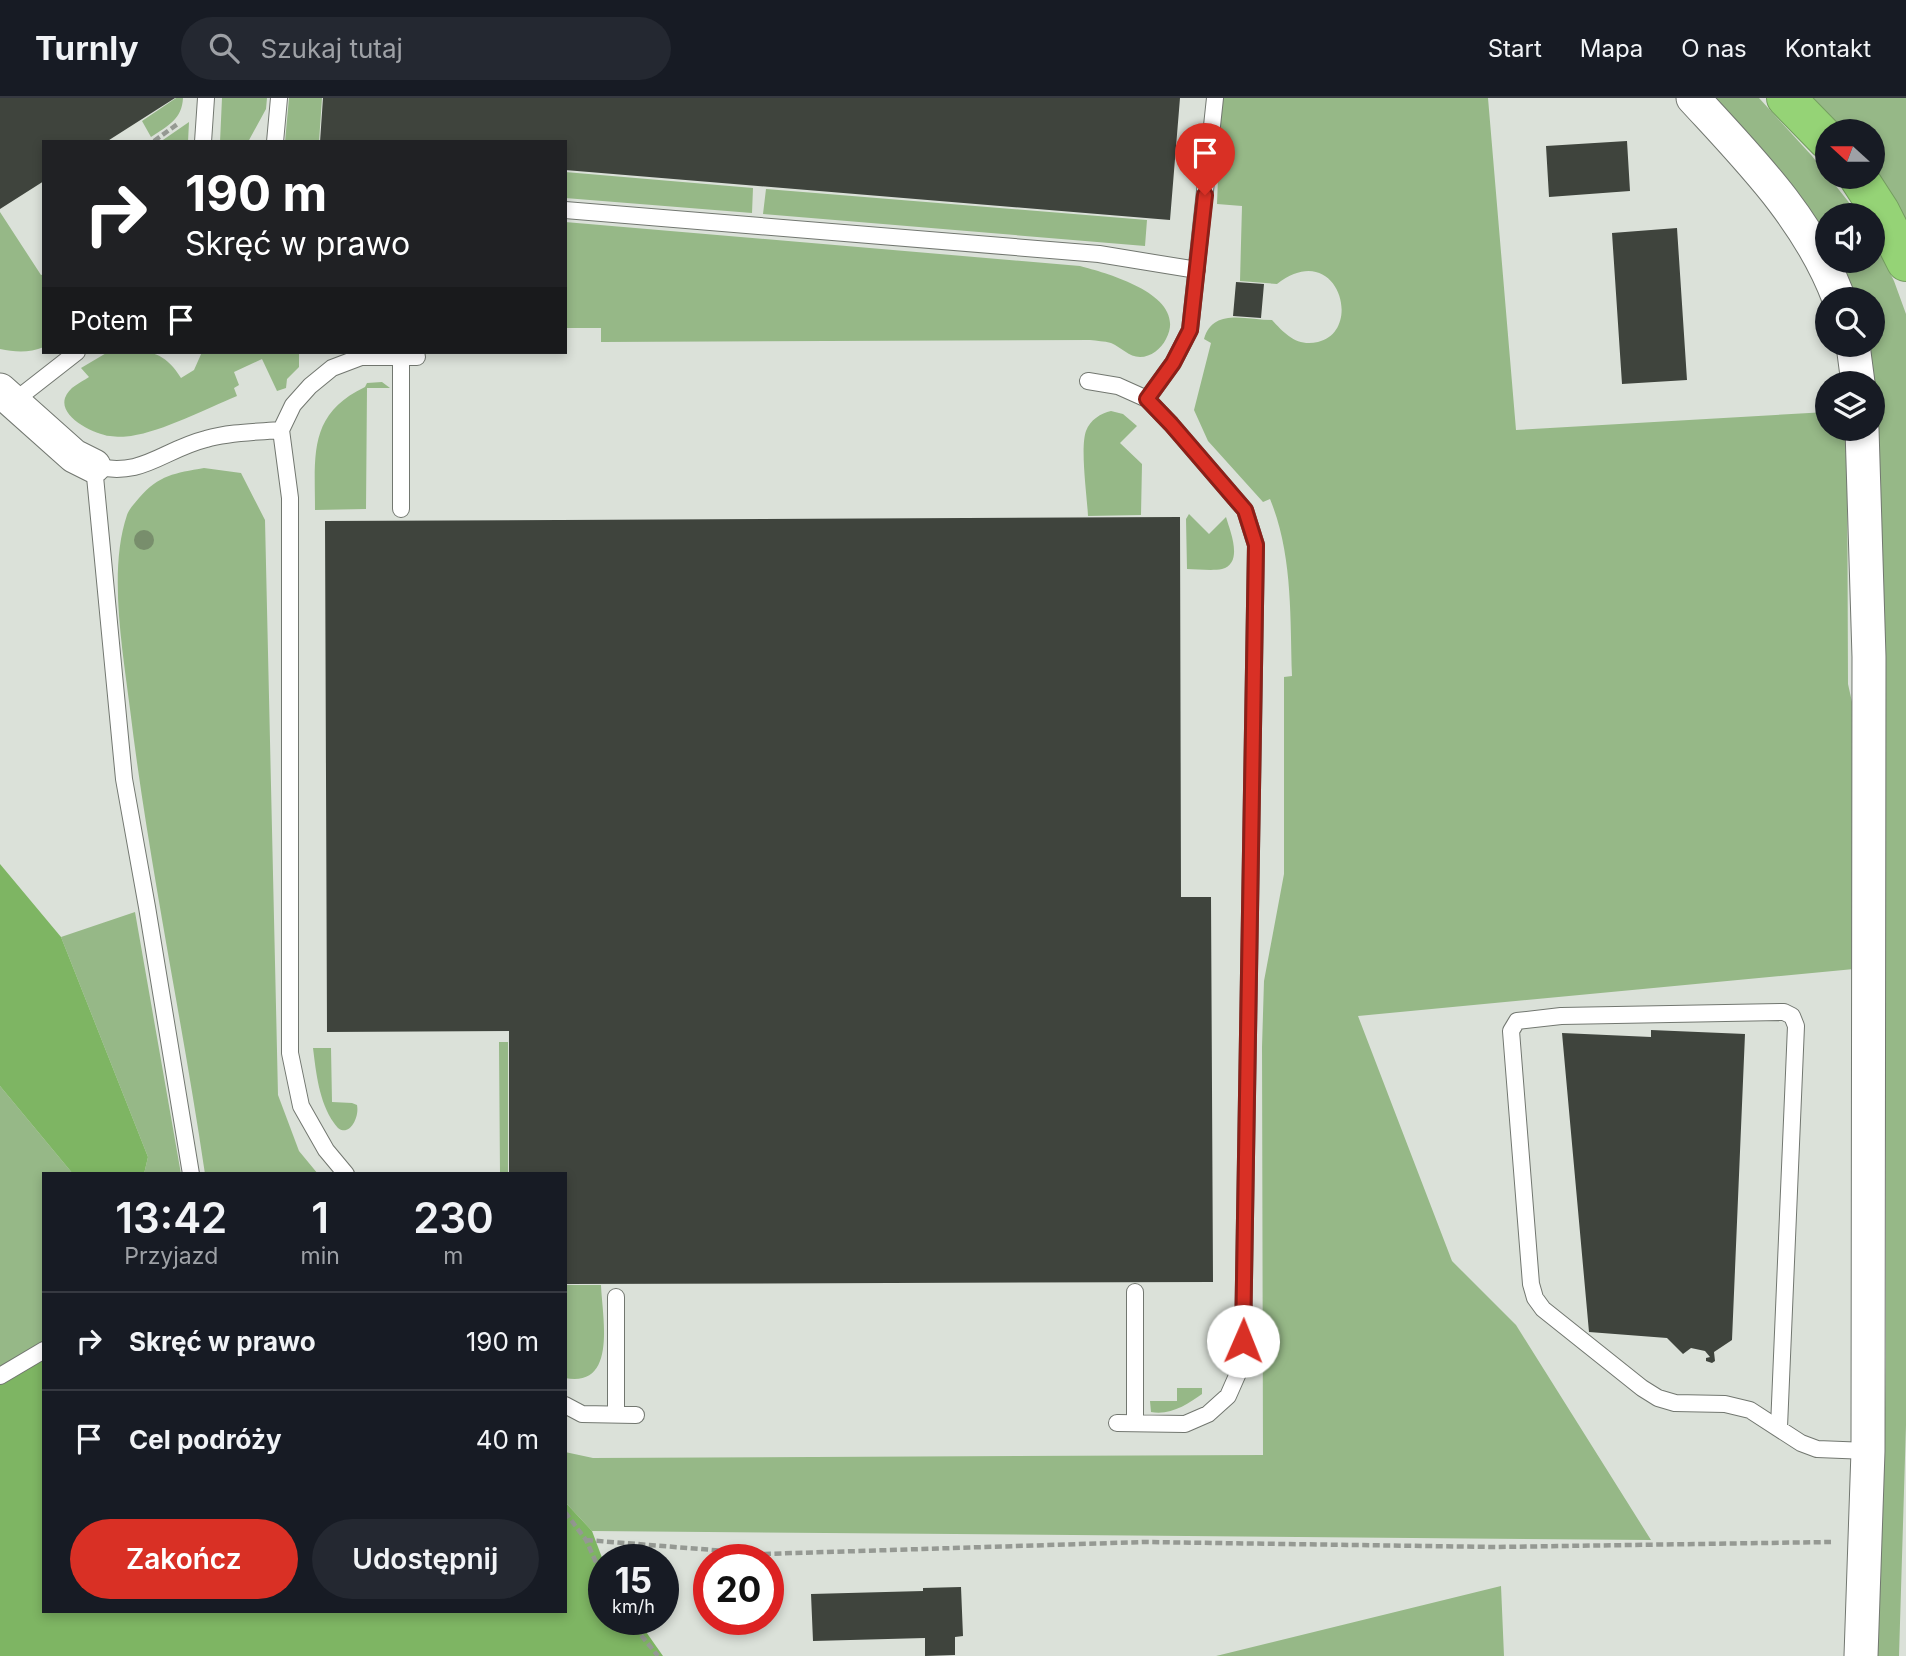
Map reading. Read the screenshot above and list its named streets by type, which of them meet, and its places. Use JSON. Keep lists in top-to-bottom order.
{
  "north": "left",
  "page": {
    "header": "Turnly",
    "search": "Szukaj tutaj",
    "nav": [
      "Start",
      "Mapa",
      "O nas",
      "Kontakt"
    ],
    "turn": ["190 m", "Skręć w prawo"],
    "then": "Potem",
    "eta": [
      "13:42",
      "Przyjazd",
      "1",
      "min",
      "230",
      "m"
    ],
    "list": [
      {
        "name": "Skręć w prawo",
        "value": "190 m"
      },
      {
        "name": "Cel podróży",
        "value": "40 m"
      }
    ],
    "buttons": ["Zakończ", "Udostępnij"],
    "speed": "15 km/h",
    "limit": "20"
  }
}
